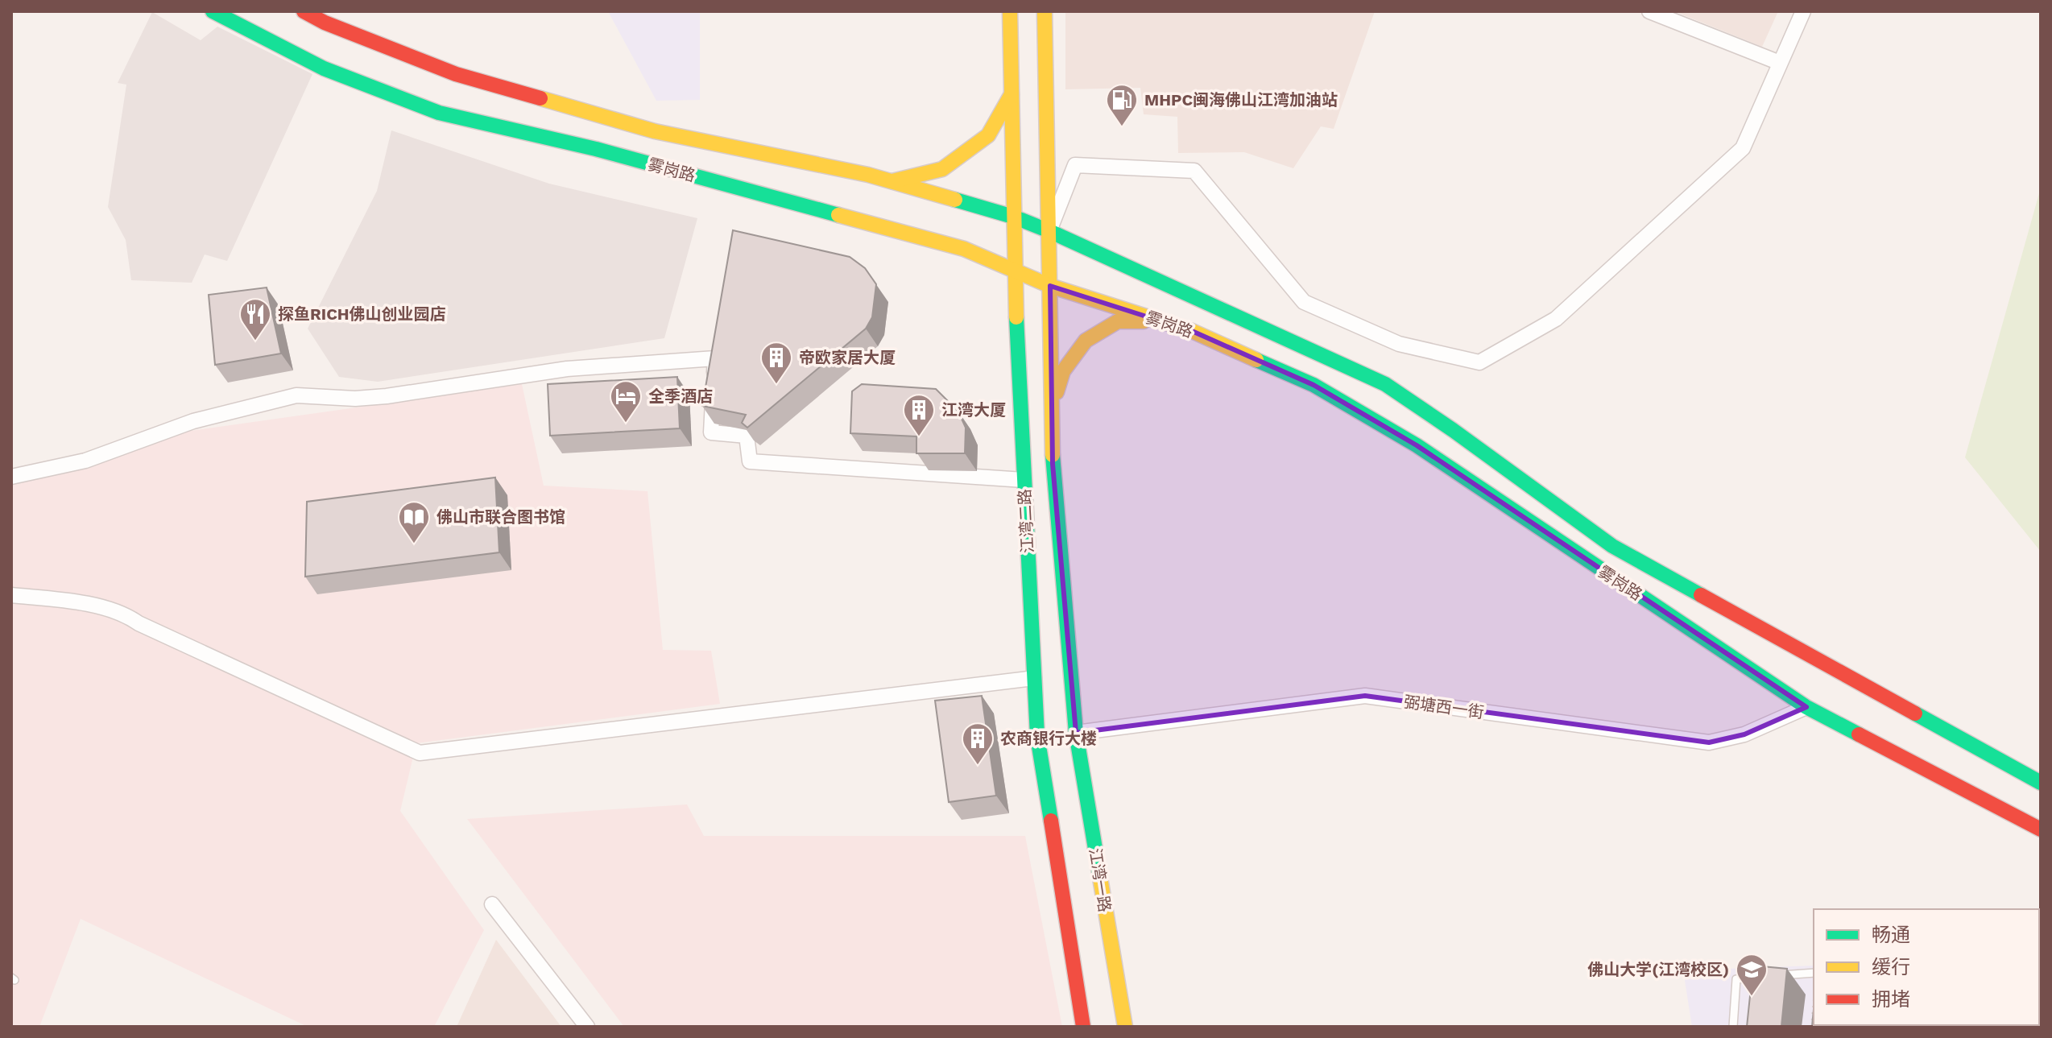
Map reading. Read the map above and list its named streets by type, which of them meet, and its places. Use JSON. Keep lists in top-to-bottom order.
{
  "streets": {
    "main road": ["雾岗路", "江湾二路", "江湾一路"],
    "street": ["弼塘西一街"]
  },
  "crossings": [
    ["雾岗路", "江湾二路"],
    ["雾岗路", "弼塘西一街"],
    ["江湾二路", "弼塘西一街"],
    ["江湾二路", "江湾一路"],
    ["弼塘西一街", "江湾一路"]
  ],
  "places": {
    "fuel station": ["MHPC闽海佛山江湾加油站"],
    "restaurant": ["探鱼RICH佛山创业园店"],
    "building": ["帝欧家居大厦", "江湾大厦", "农商银行大楼"],
    "hotel": ["全季酒店"],
    "library": ["佛山市联合图书馆"],
    "school or university": ["佛山大学(江湾校区)"]
  },
  "legend": ["畅通", "缓行", "拥堵"]
}
